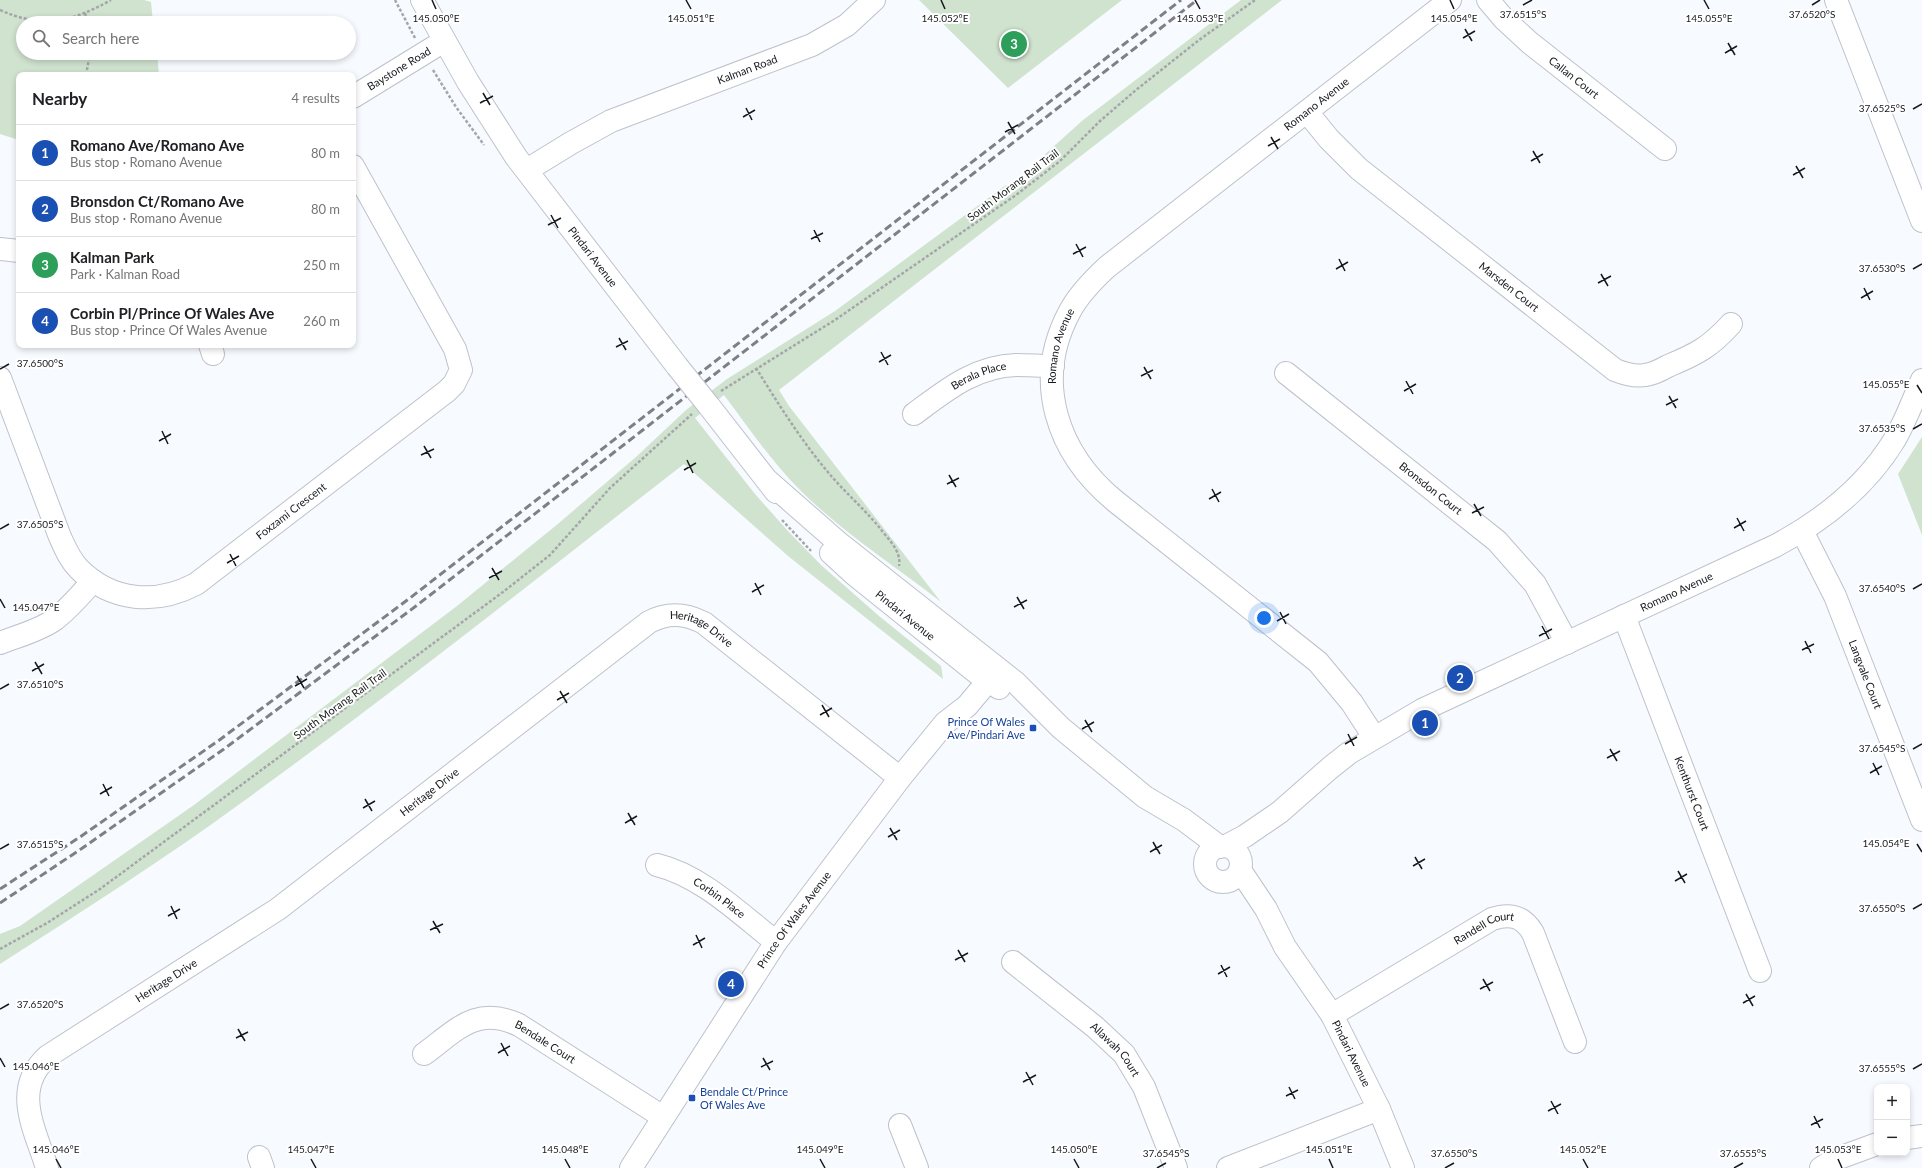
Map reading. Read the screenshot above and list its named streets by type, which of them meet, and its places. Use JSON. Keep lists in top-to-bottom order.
{
  "streets": {
    "street": [
      "Baystone Road",
      "Kalman Road",
      "Callan Court",
      "Romano Avenue",
      "Pindari Avenue",
      "Marsden Court",
      "Berala Place",
      "Bronsdon Court",
      "Foxzami Crescent",
      "Heritage Drive",
      "Langvale Court",
      "Kenthurst Court",
      "Corbin Place",
      "Prince Of Wales Avenue",
      "Randell Court",
      "Bendale Court",
      "Allawah Court"
    ],
    "path": ["South Morang Rail Trail"]
  },
  "crossings": [
    ["Baystone Road", "Pindari Avenue"],
    ["Kalman Road", "Pindari Avenue"],
    ["Romano Avenue", "Pindari Avenue"],
    ["Romano Avenue", "Marsden Court"],
    ["Romano Avenue", "Berala Place"],
    ["Romano Avenue", "Bronsdon Court"],
    ["Romano Avenue", "Langvale Court"],
    ["Romano Avenue", "Kenthurst Court"],
    ["Pindari Avenue", "Prince Of Wales Avenue"],
    ["Pindari Avenue", "Randell Court"],
    ["Heritage Drive", "Prince Of Wales Avenue"],
    ["Corbin Place", "Prince Of Wales Avenue"],
    ["Prince Of Wales Avenue", "Bendale Court"]
  ],
  "places": {
    "transit": ["Prince Of Wales Ave/Pindari Ave", "Bendale Ct/Prince Of Wales Ave"]
  },
  "page": {
    "search": "Search here",
    "pins": [
      "3",
      "2",
      "1",
      "4"
    ],
    "heading": ["Nearby", "4 results"],
    "list": [
      {
        "mark": "1",
        "name": "Romano Ave/Romano Ave",
        "note": "Bus stop · Romano Avenue",
        "value": "80 m"
      },
      {
        "mark": "2",
        "name": "Bronsdon Ct/Romano Ave",
        "note": "Bus stop · Romano Avenue",
        "value": "80 m"
      },
      {
        "mark": "3",
        "name": "Kalman Park",
        "note": "Park · Kalman Road",
        "value": "250 m"
      },
      {
        "mark": "4",
        "name": "Corbin Pl/Prince Of Wales Ave",
        "note": "Bus stop · Prince Of Wales Avenue",
        "value": "260 m"
      }
    ],
    "map_buttons": ["+", "−"]
  },
  "coordinates": [
    "37.6520°S",
    "37.6515°S",
    "145.050°E",
    "145.051°E",
    "145.052°E",
    "145.053°E",
    "145.054°E",
    "145.055°E",
    "37.6525°S",
    "37.6530°S",
    "37.6500°S",
    "37.6535°S",
    "37.6505°S",
    "37.6540°S",
    "145.047°E",
    "37.6510°S",
    "37.6545°S",
    "37.6550°S",
    "145.046°E",
    "37.6555°S",
    "145.048°E",
    "145.049°E"
  ]
}
